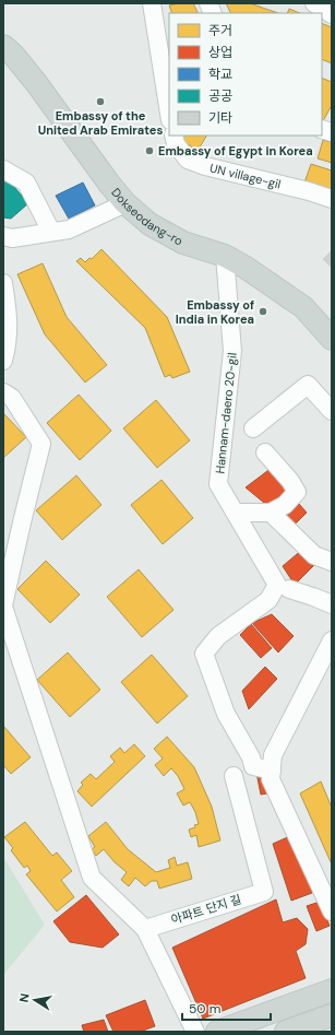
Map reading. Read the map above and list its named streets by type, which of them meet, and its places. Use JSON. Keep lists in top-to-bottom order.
{
  "streets": {
    "main road": ["Dokseodang-ro"],
    "street": ["UN village-gil", "Hannam-daero 20-gil", "아파트 단지 길"]
  },
  "crossings": [
    ["Dokseodang-ro", "Hannam-daero 20-gil"]
  ],
  "places": ["Embassy of the United Arab Emirates", "Embassy of Egypt in Korea", "Embassy of India in Korea"],
  "legend": [
    "주거",
    "상업",
    "학교",
    "공공",
    "기타"
  ],
  "scale_bar": "50 m",
  "north": "left"
}
